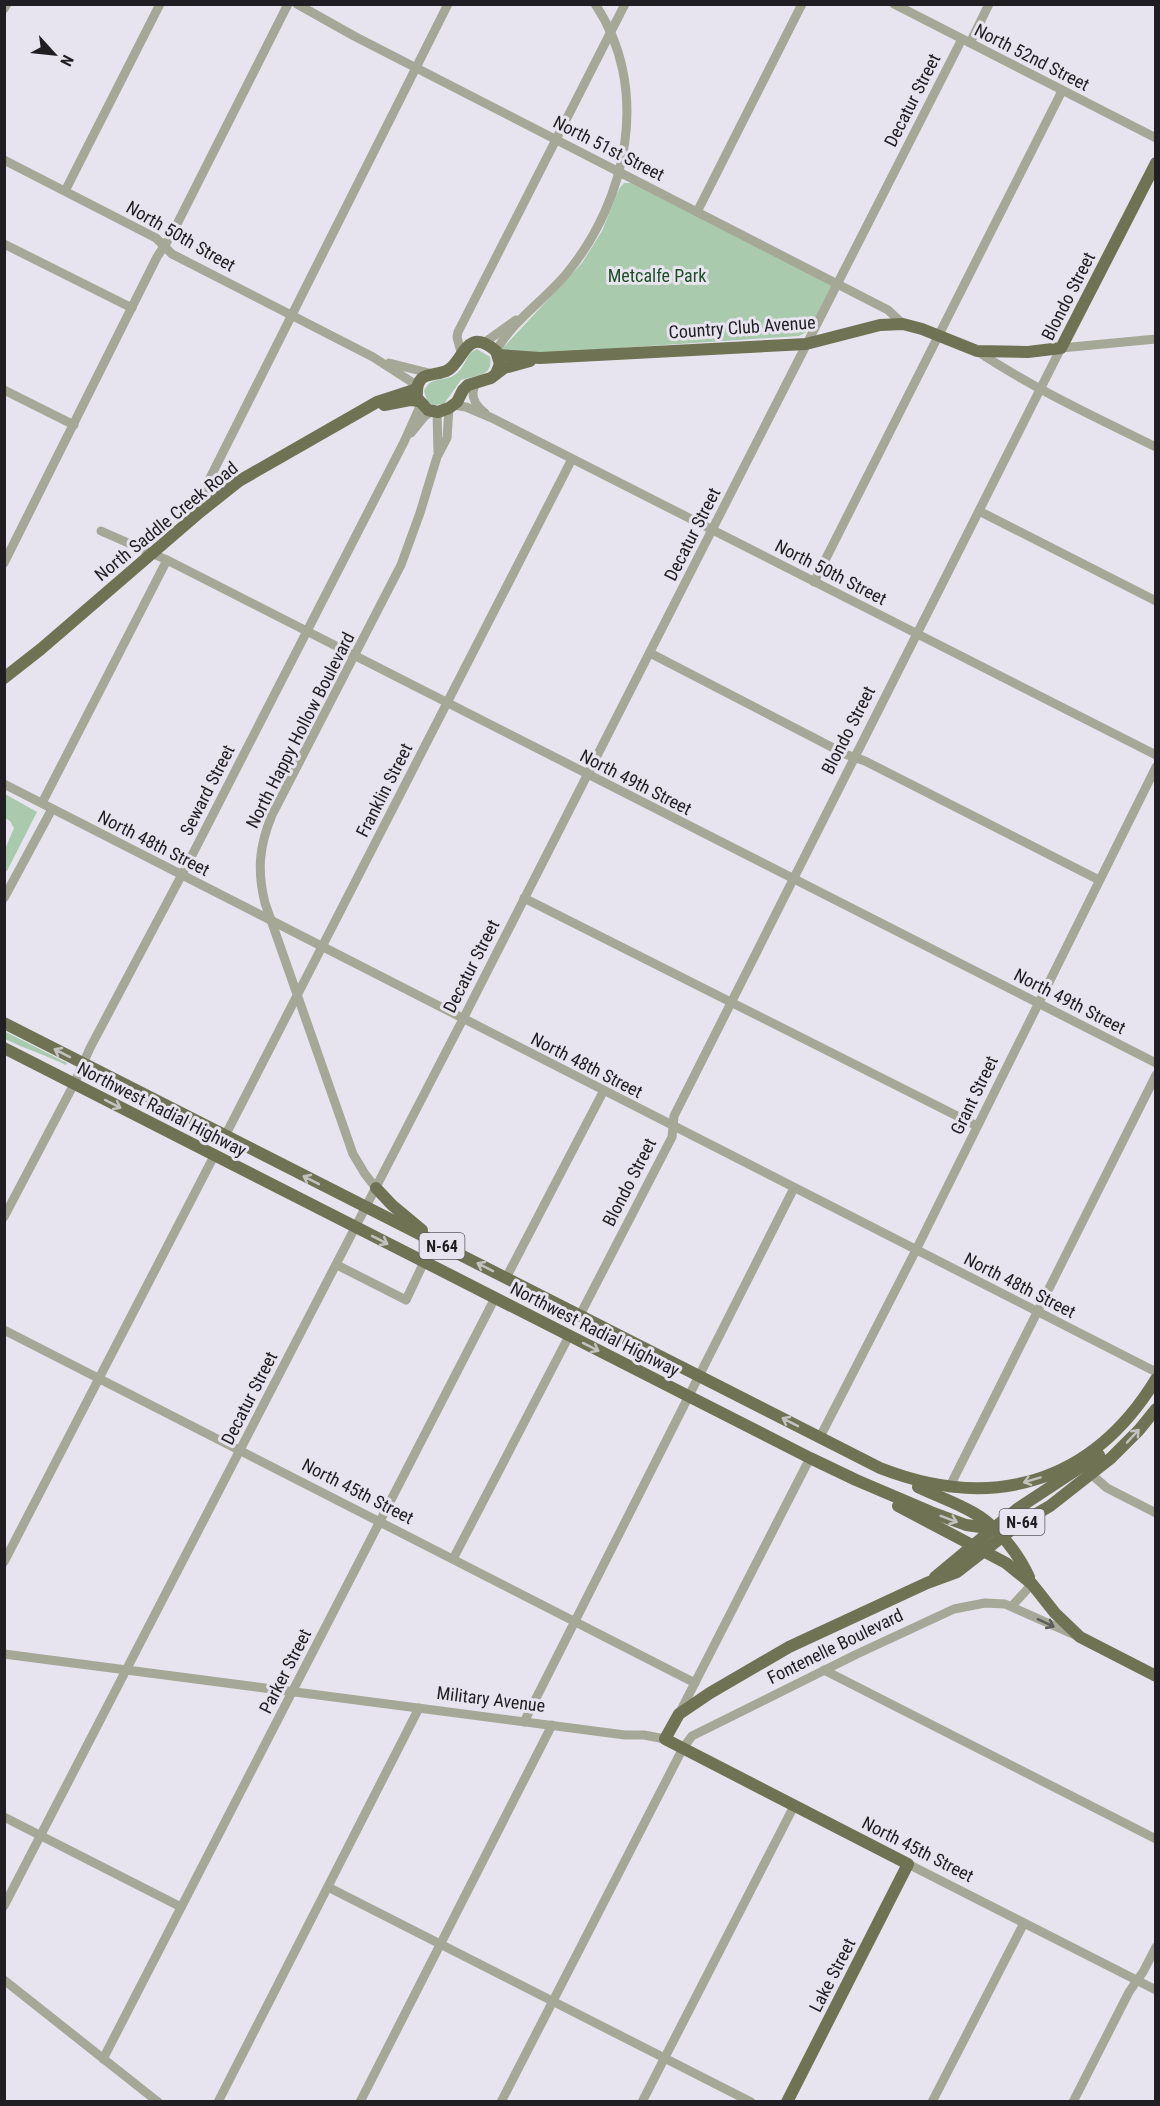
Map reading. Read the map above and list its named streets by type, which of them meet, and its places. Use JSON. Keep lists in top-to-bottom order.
{
  "streets": {
    "main road": [
      "Blondo Street",
      "Country Club Avenue",
      "North Saddle Creek Road",
      "Northwest Radial Highway",
      "N-64",
      "North 45th Street",
      "Fontenelle Boulevard",
      "Lake Street"
    ],
    "street": [
      "North 52nd Street",
      "Decatur Street",
      "North 51st Street",
      "North 50th Street",
      "North Happy Hollow Boulevard",
      "North 49th Street",
      "Seward Street",
      "Franklin Street",
      "North 48th Street",
      "Grant Street",
      "Parker Street",
      "Military Avenue"
    ]
  },
  "crossings": [
    ["North 52nd Street", "Decatur Street"],
    ["Decatur Street", "North 51st Street"],
    ["Decatur Street", "North 50th Street"],
    ["Decatur Street", "Country Club Avenue"],
    ["Decatur Street", "North Happy Hollow Boulevard"],
    ["Decatur Street", "North 49th Street"],
    ["Decatur Street", "North 48th Street"],
    ["Decatur Street", "Northwest Radial Highway"],
    ["Decatur Street", "North 45th Street"],
    ["Decatur Street", "Military Avenue"],
    ["North 51st Street", "Country Club Avenue"],
    ["North 50th Street", "Blondo Street"],
    ["North 50th Street", "Country Club Avenue"],
    ["North 50th Street", "North Saddle Creek Road"],
    ["North 50th Street", "North Happy Hollow Boulevard"],
    ["North 50th Street", "Seward Street"],
    ["North 50th Street", "Franklin Street"],
    ["Blondo Street", "Country Club Avenue"],
    ["Blondo Street", "North 49th Street"],
    ["Blondo Street", "North 48th Street"],
    ["Blondo Street", "Northwest Radial Highway"],
    ["Country Club Avenue", "North Saddle Creek Road"],
    ["Country Club Avenue", "North Happy Hollow Boulevard"],
    ["Country Club Avenue", "Seward Street"],
    ["North Saddle Creek Road", "North Happy Hollow Boulevard"],
    ["North Saddle Creek Road", "North 49th Street"],
    ["North Saddle Creek Road", "Seward Street"],
    ["North Happy Hollow Boulevard", "North 49th Street"],
    ["North Happy Hollow Boulevard", "Seward Street"],
    ["North Happy Hollow Boulevard", "Franklin Street"],
    ["North Happy Hollow Boulevard", "North 48th Street"],
    ["North 49th Street", "Seward Street"],
    ["North 49th Street", "Franklin Street"],
    ["North 49th Street", "Grant Street"],
    ["Seward Street", "North 48th Street"],
    ["Seward Street", "Northwest Radial Highway"],
    ["Franklin Street", "North 48th Street"],
    ["Franklin Street", "Northwest Radial Highway"],
    ["North 48th Street", "Grant Street"],
    ["Grant Street", "Northwest Radial Highway"],
    ["Northwest Radial Highway", "Parker Street"],
    ["North 45th Street", "Fontenelle Boulevard"],
    ["North 45th Street", "Parker Street"],
    ["North 45th Street", "Military Avenue"],
    ["North 45th Street", "Lake Street"],
    ["Parker Street", "Military Avenue"]
  ],
  "parks": ["Metcalfe Park"],
  "north": "bottom right"
}
